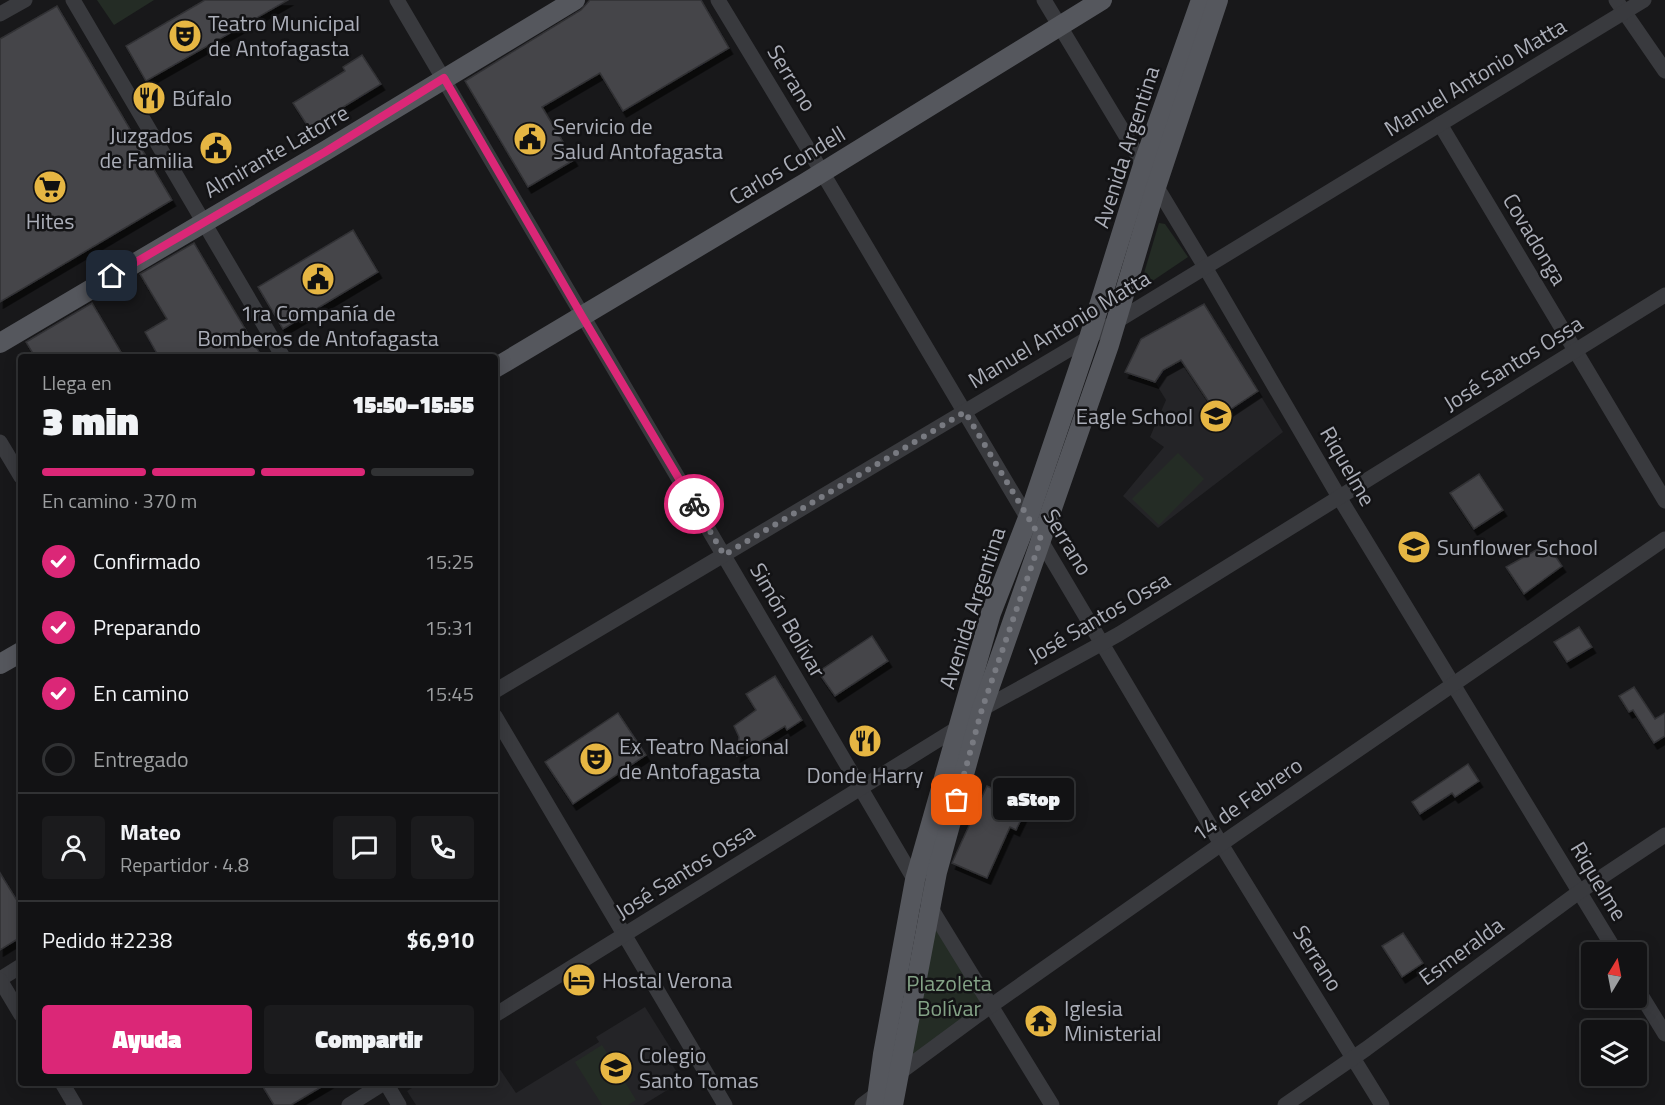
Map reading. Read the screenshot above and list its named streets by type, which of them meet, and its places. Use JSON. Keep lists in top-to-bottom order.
{
  "streets": {
    "main road": ["Avenida Argentina", "Almirante Latorre", "Carlos Condell"],
    "street": [
      "Manuel Antonio Matta",
      "Serrano",
      "Covadonga",
      "José Santos Ossa",
      "Riquelme",
      "Simón Bolívar",
      "14 de Febrero",
      "Esmeralda"
    ]
  },
  "crossings": [
    ["Manuel Antonio Matta", "Serrano"],
    ["Manuel Antonio Matta", "Avenida Argentina"],
    ["Manuel Antonio Matta", "Covadonga"],
    ["Manuel Antonio Matta", "Riquelme"],
    ["Manuel Antonio Matta", "Simón Bolívar"],
    ["Serrano", "Avenida Argentina"],
    ["Serrano", "Carlos Condell"],
    ["Serrano", "José Santos Ossa"],
    ["Serrano", "14 de Febrero"],
    ["Serrano", "Esmeralda"],
    ["Avenida Argentina", "José Santos Ossa"],
    ["Avenida Argentina", "Riquelme"],
    ["Avenida Argentina", "Simón Bolívar"],
    ["Avenida Argentina", "14 de Febrero"],
    ["Almirante Latorre", "Simón Bolívar"],
    ["Carlos Condell", "Riquelme"],
    ["Carlos Condell", "Simón Bolívar"],
    ["Covadonga", "José Santos Ossa"],
    ["José Santos Ossa", "Riquelme"],
    ["José Santos Ossa", "Simón Bolívar"],
    ["Riquelme", "14 de Febrero"],
    ["Riquelme", "Esmeralda"],
    ["Simón Bolívar", "14 de Febrero"]
  ],
  "parks": ["Plazoleta Bolívar"],
  "places": {
    "theatre": ["Teatro Municipal de Antofagasta", "Ex Teatro Nacional de Antofagasta"],
    "restaurant": ["Búfalo", "Donde Harry"],
    "public building": ["Servicio de Salud Antofagasta", "Juzgados de Familia", "1ra Compañía de Bomberos de Antofagasta"],
    "supermarket": ["Hites"],
    "school or university": ["Eagle School", "Sunflower School", "Colegio Santo Tomas"],
    "other": ["aStop"],
    "hotel": ["Hostal Verona"],
    "temple": ["Iglesia Ministerial"]
  },
  "north": "top",
  "page": {
    "heading": ["3 min", "Llega en", "15:50–15:55"],
    "panel": [
      "Mateo",
      "Repartidor · 4.8",
      "Pedido #2238",
      "$6,910"
    ],
    "bar": "En camino · 370 m",
    "list": [
      ["Confirmado", "15:25"],
      ["Preparando", "15:31"],
      ["En camino", "15:45"],
      "Entregado"
    ],
    "bubble": "aStop",
    "buttons": ["Ayuda", "Compartir"]
  }
}
